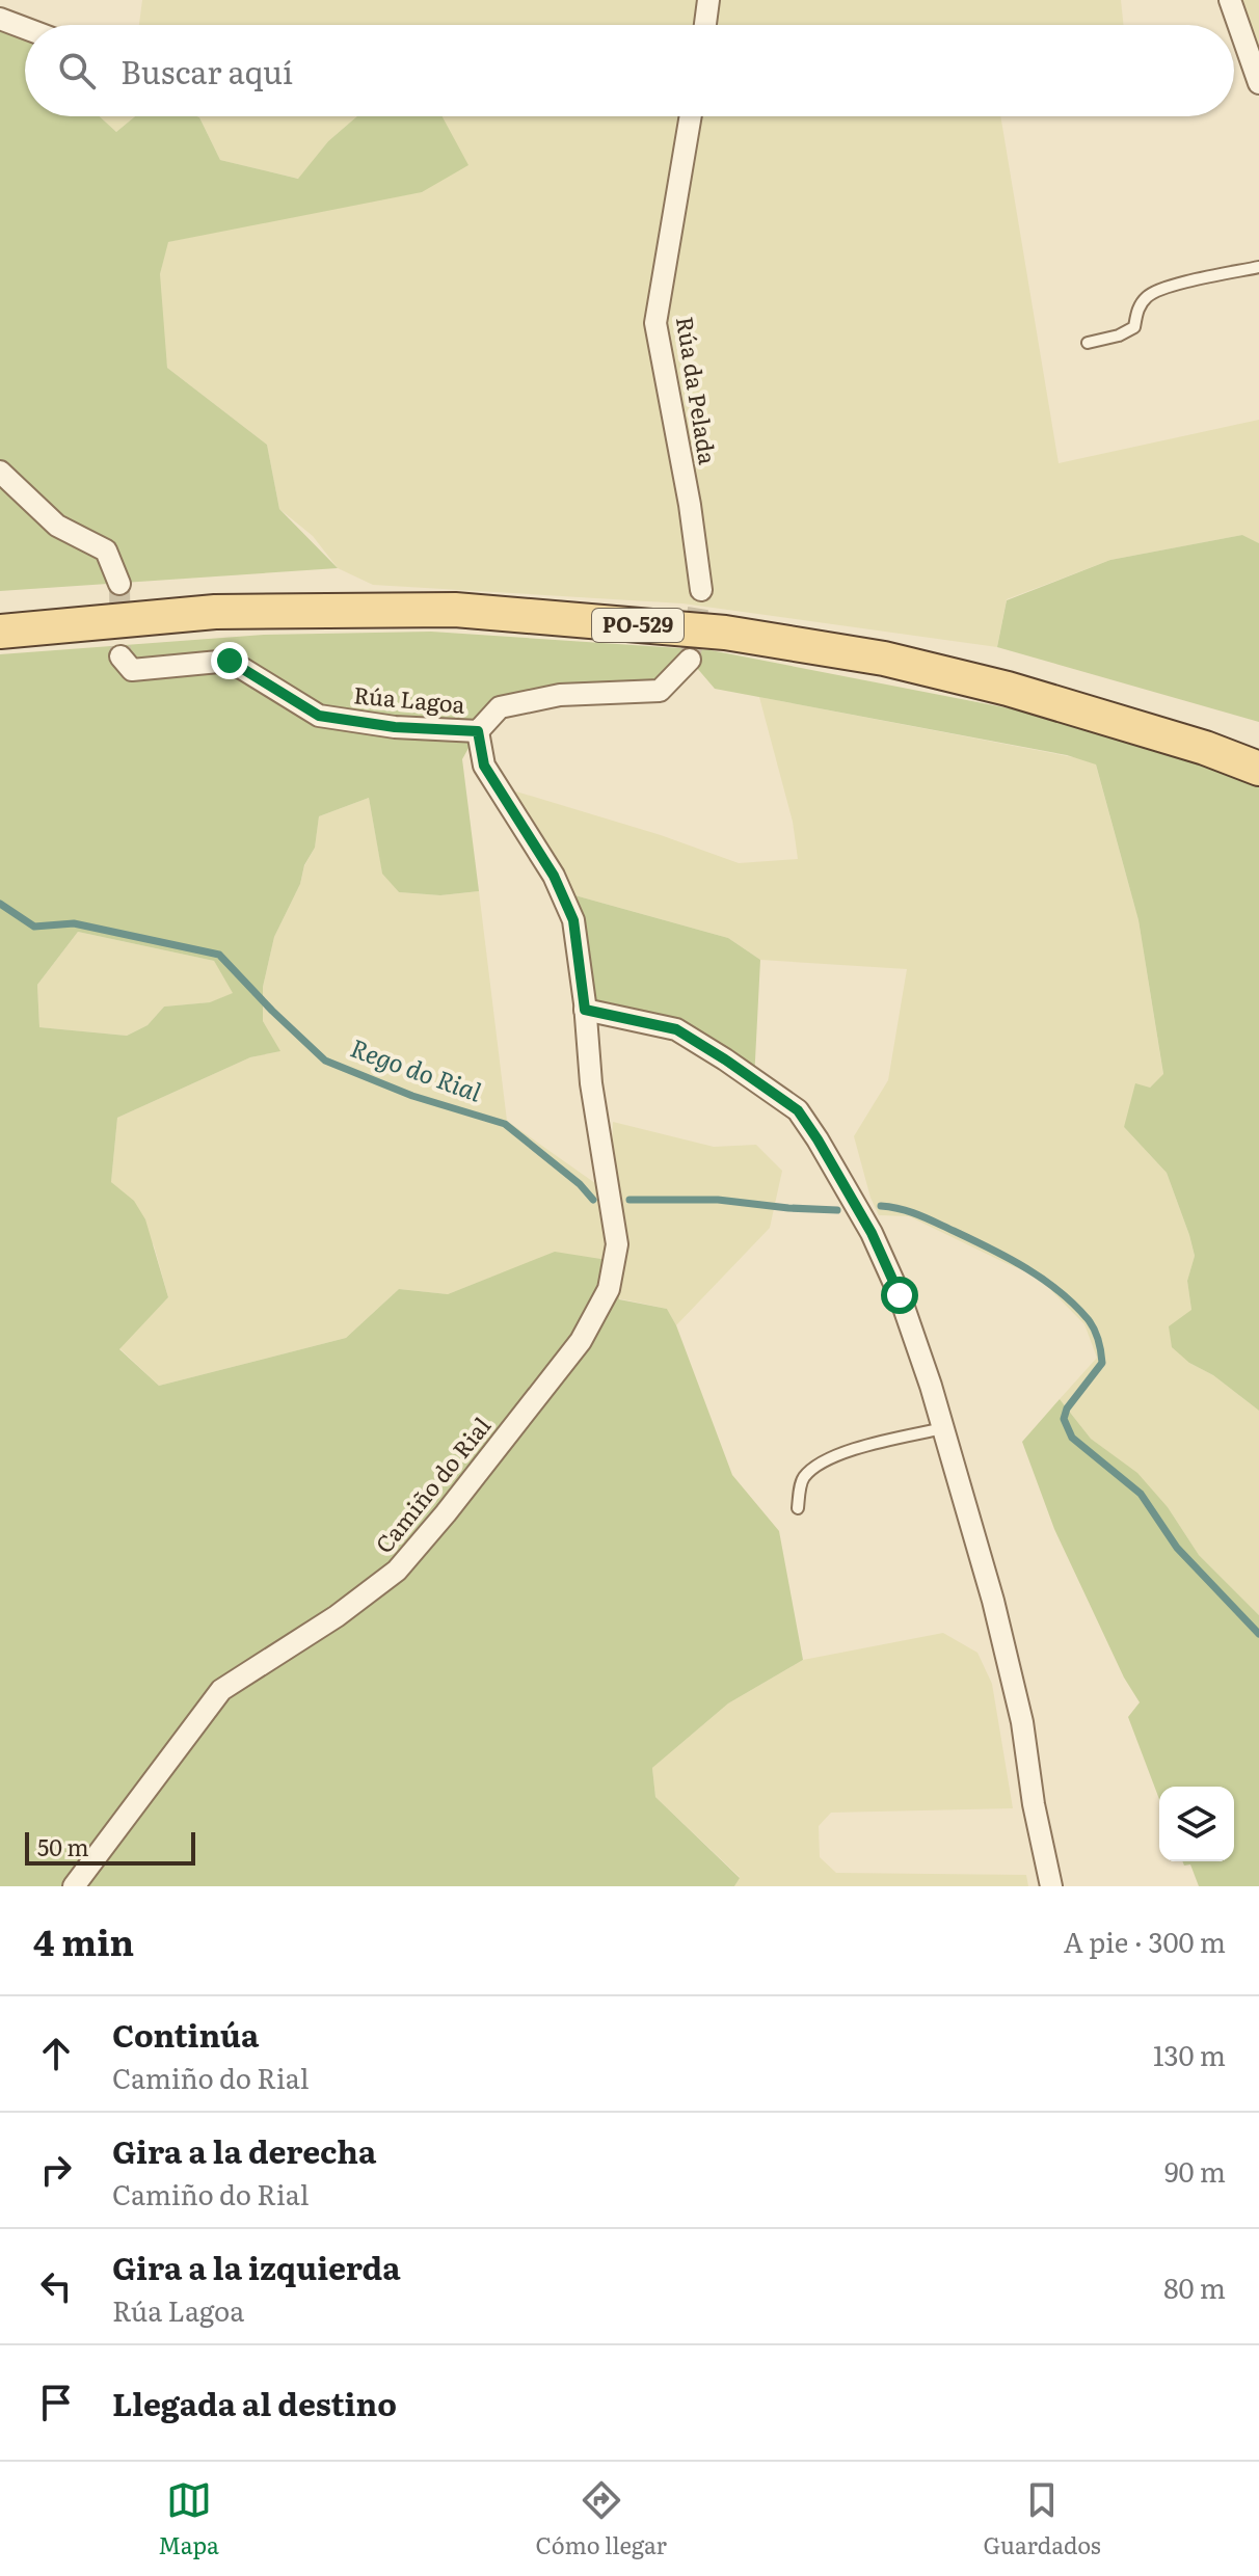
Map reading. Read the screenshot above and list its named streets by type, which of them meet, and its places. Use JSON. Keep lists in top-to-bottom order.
{
  "streets": {
    "main road": ["PO-529"],
    "street": ["Rúa da Pelada", "Rúa Lagoa", "Camiño do Rial"]
  },
  "crossings": [
    ["Rúa Lagoa", "Camiño do Rial"]
  ],
  "water": ["Rego do Rial"],
  "scale_bar": "50 m",
  "page": {
    "search": "Buscar aquí",
    "scale": "50 m",
    "heading": ["4 min", "A pie · 300 m"],
    "list": [
      ["Continúa", "Camiño do Rial", "130 m"],
      ["Gira a la derecha", "Camiño do Rial", "90 m"],
      ["Gira a la izquierda", "Rúa Lagoa", "80 m"],
      "Llegada al destino"
    ],
    "nav": ["Mapa", "Cómo llegar", "Guardados"]
  }
}
